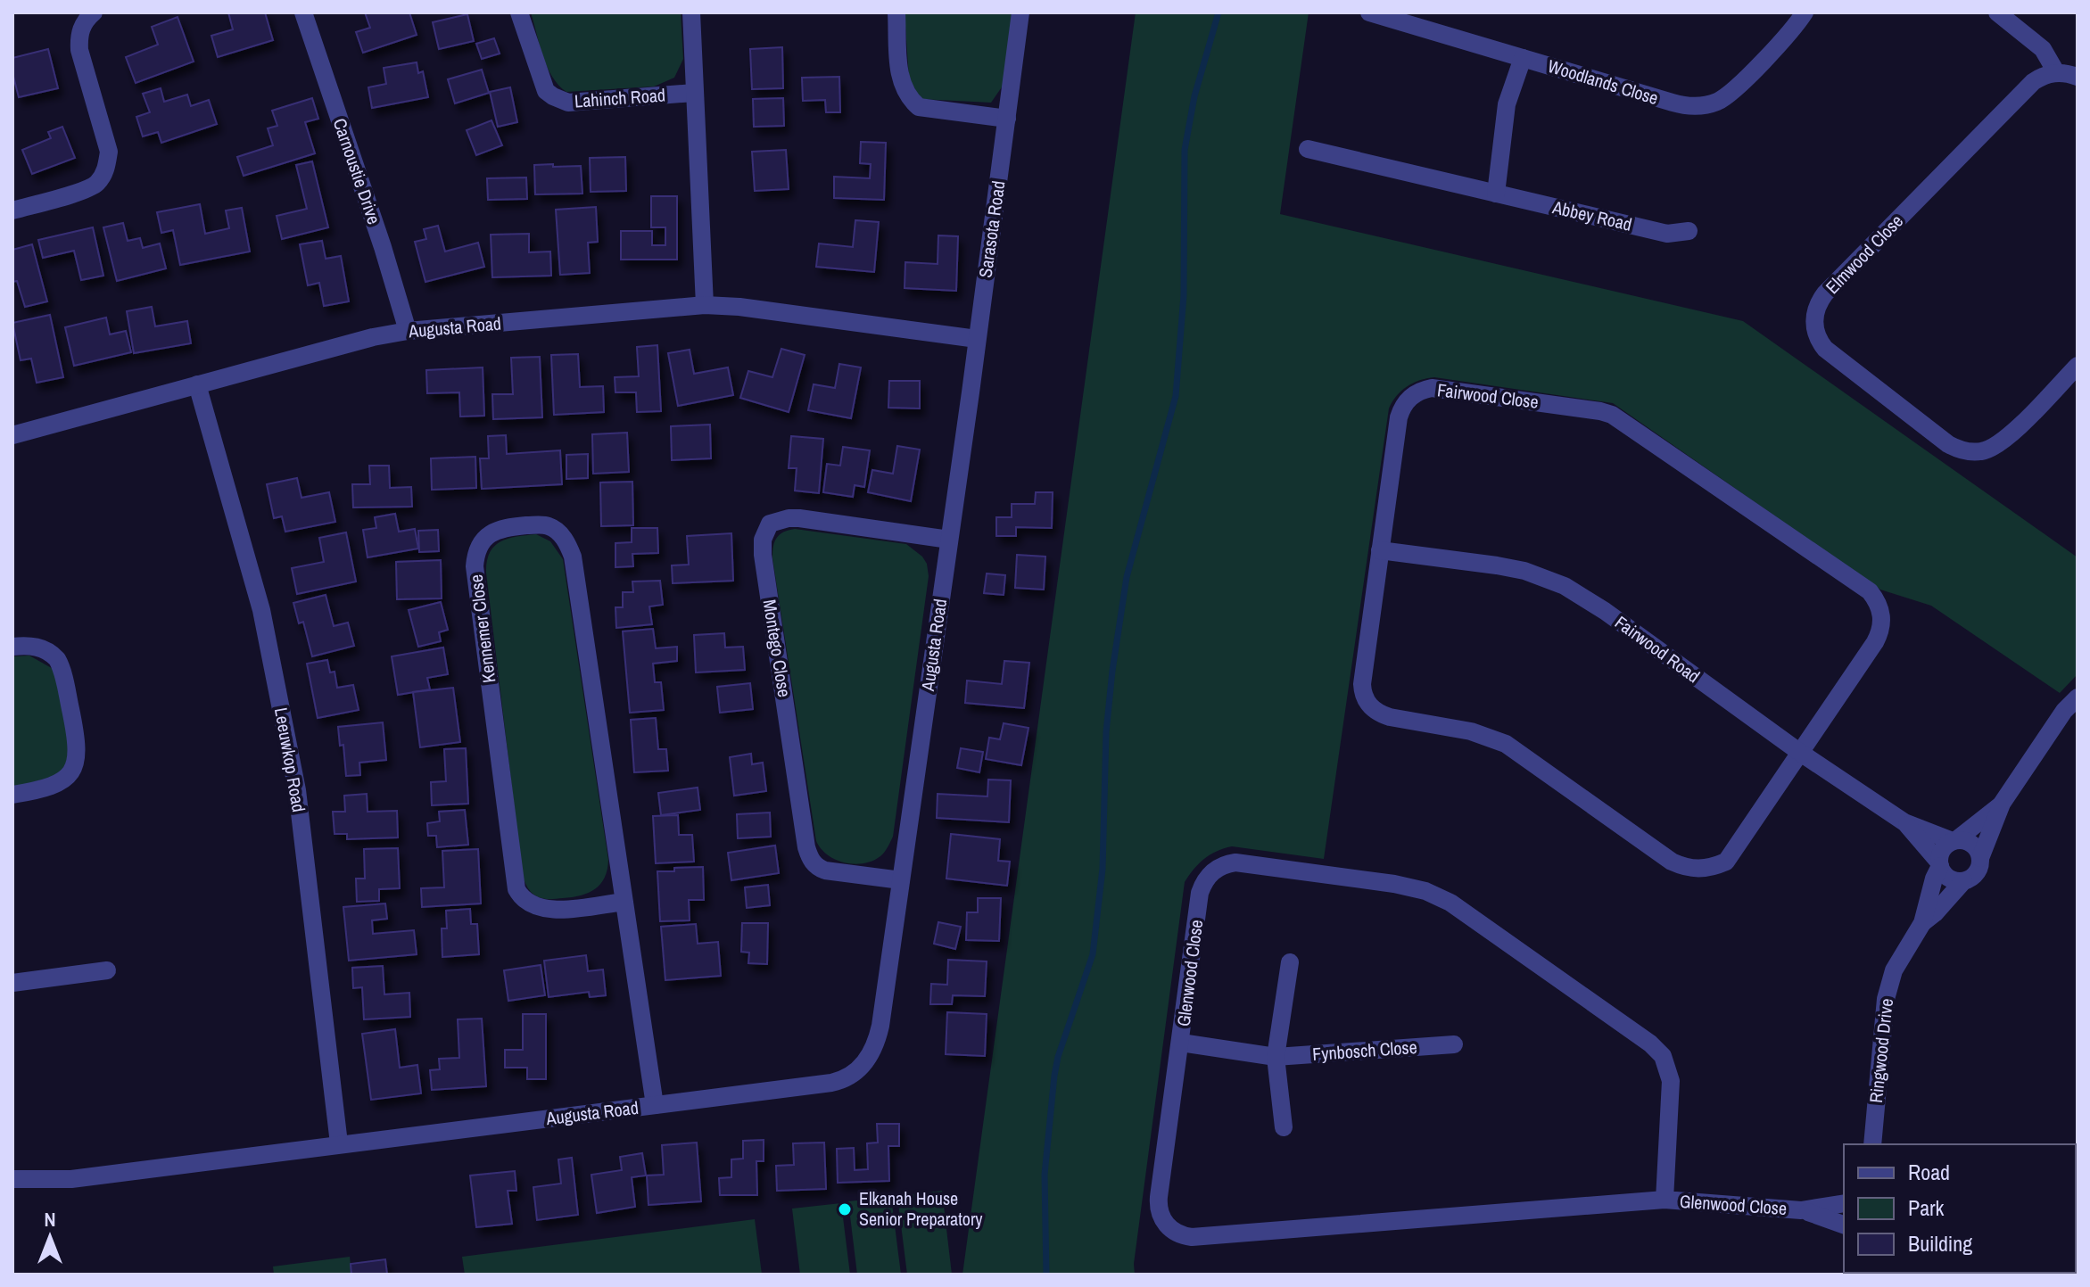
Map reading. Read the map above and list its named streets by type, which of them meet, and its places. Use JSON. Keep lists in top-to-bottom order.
{
  "streets": {
    "street": [
      "Woodlands Close",
      "Lahinch Road",
      "Carnoustie Drive",
      "Abbey Road",
      "Sarasota Road",
      "Elmwood Close",
      "Augusta Road",
      "Fairwood Close",
      "Kennemer Close",
      "Montego Close",
      "Fairwood Road",
      "Leeuwkop Road",
      "Glenwood Close",
      "Fynbosch Close",
      "Ringwood Drive"
    ]
  },
  "crossings": [
    ["Carnoustie Drive", "Augusta Road"],
    ["Sarasota Road", "Augusta Road"],
    ["Augusta Road", "Kennemer Close"],
    ["Augusta Road", "Montego Close"],
    ["Augusta Road", "Leeuwkop Road"],
    ["Fairwood Close", "Fairwood Road"],
    ["Fairwood Road", "Ringwood Drive"],
    ["Glenwood Close", "Fynbosch Close"]
  ],
  "places": ["Elkanah House Senior Preparatory"],
  "legend": ["Road", "Park", "Building"],
  "north": "top"
}
